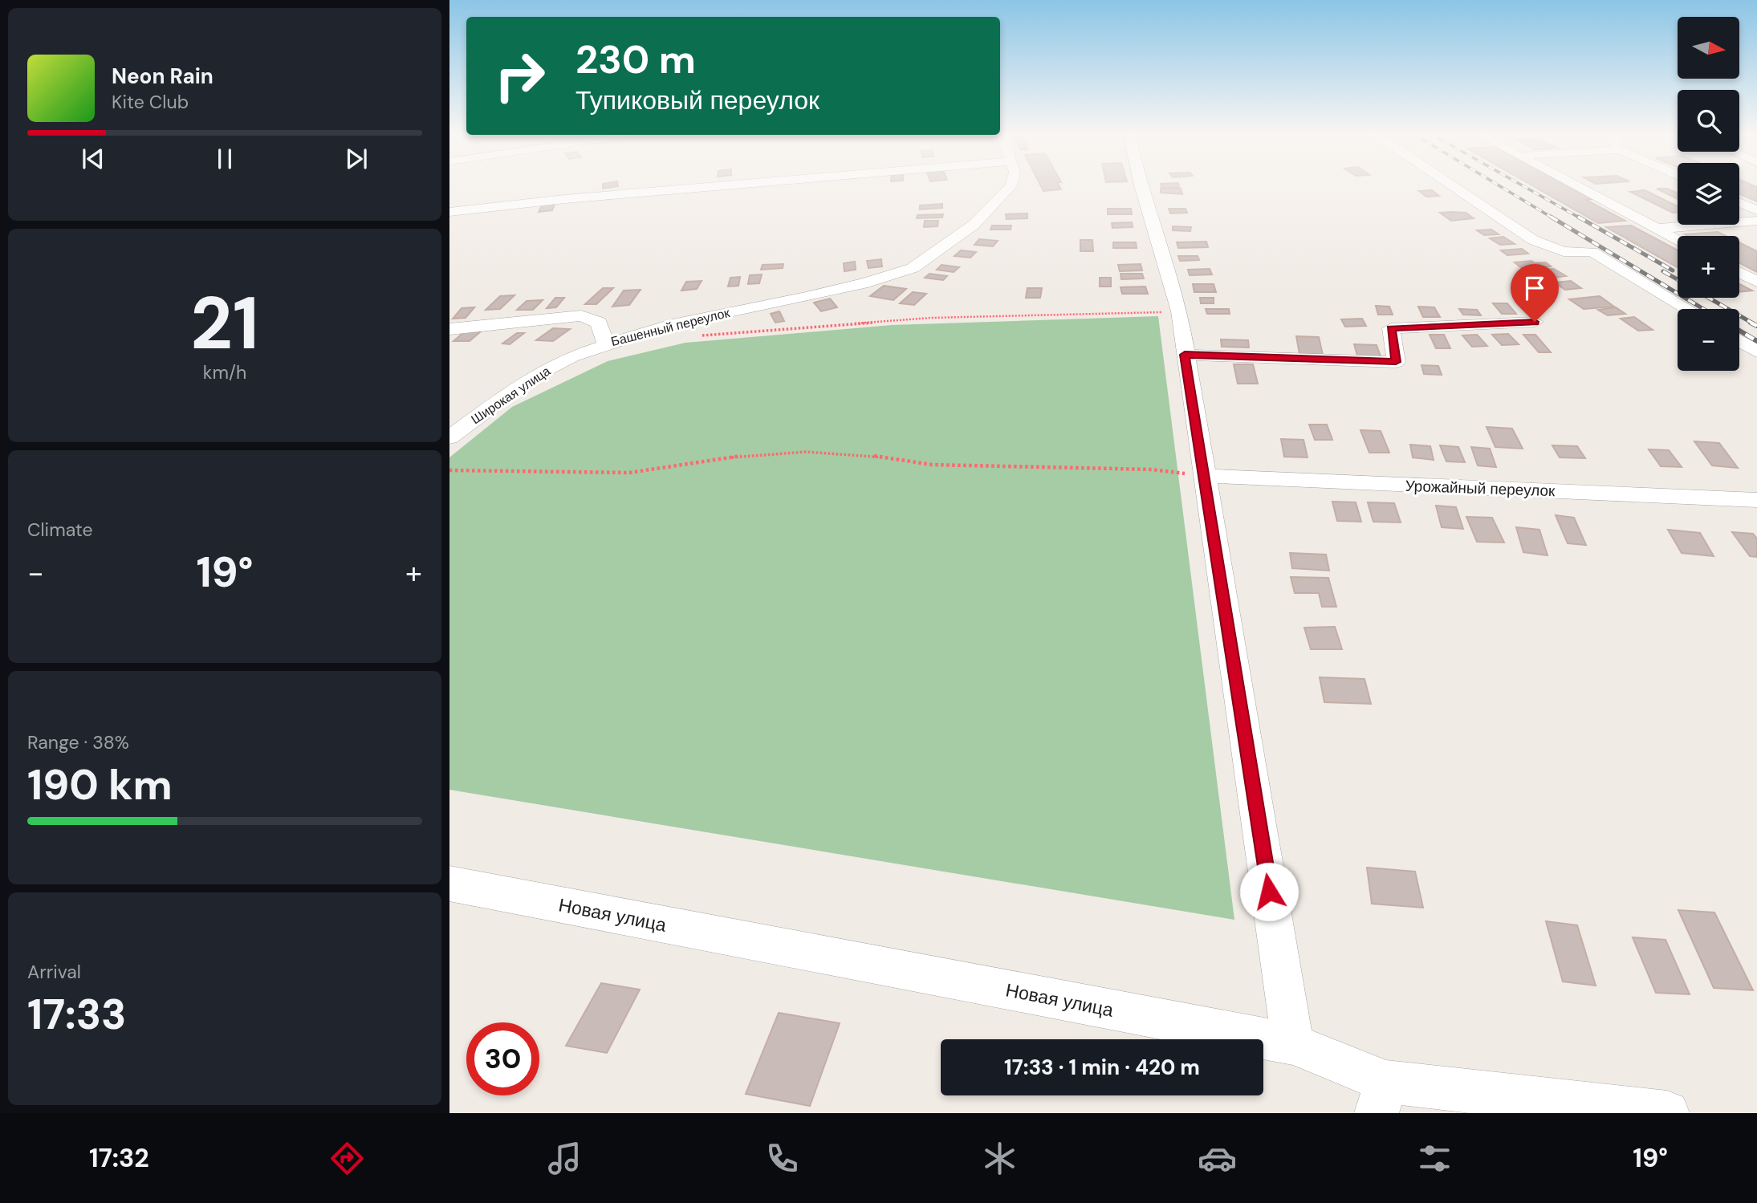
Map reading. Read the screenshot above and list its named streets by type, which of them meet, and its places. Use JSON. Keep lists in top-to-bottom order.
{
  "streets": {
    "street": [
      "Башенный переулок",
      "Широкая улица",
      "Урожайный переулок",
      "Новая улица"
    ]
  },
  "crossings": [
    ["Башенный переулок", "Широкая улица"]
  ],
  "north": "right",
  "page": {
    "map_buttons": ["+", "−"],
    "turn": ["230 m", "Тупиковый переулок"],
    "song": ["Neon Rain", "Kite Club"],
    "tile": [
      ["21", "km/h"],
      "Climate",
      ["Range · 38%", "190 km"],
      ["Arrival", "17:33"]
    ],
    "heat": ["−", "19°", "+"],
    "limit": "30",
    "trip": "17:33 · 1 min · 420 m",
    "tabs": ["17:32", "19°"]
  }
}
